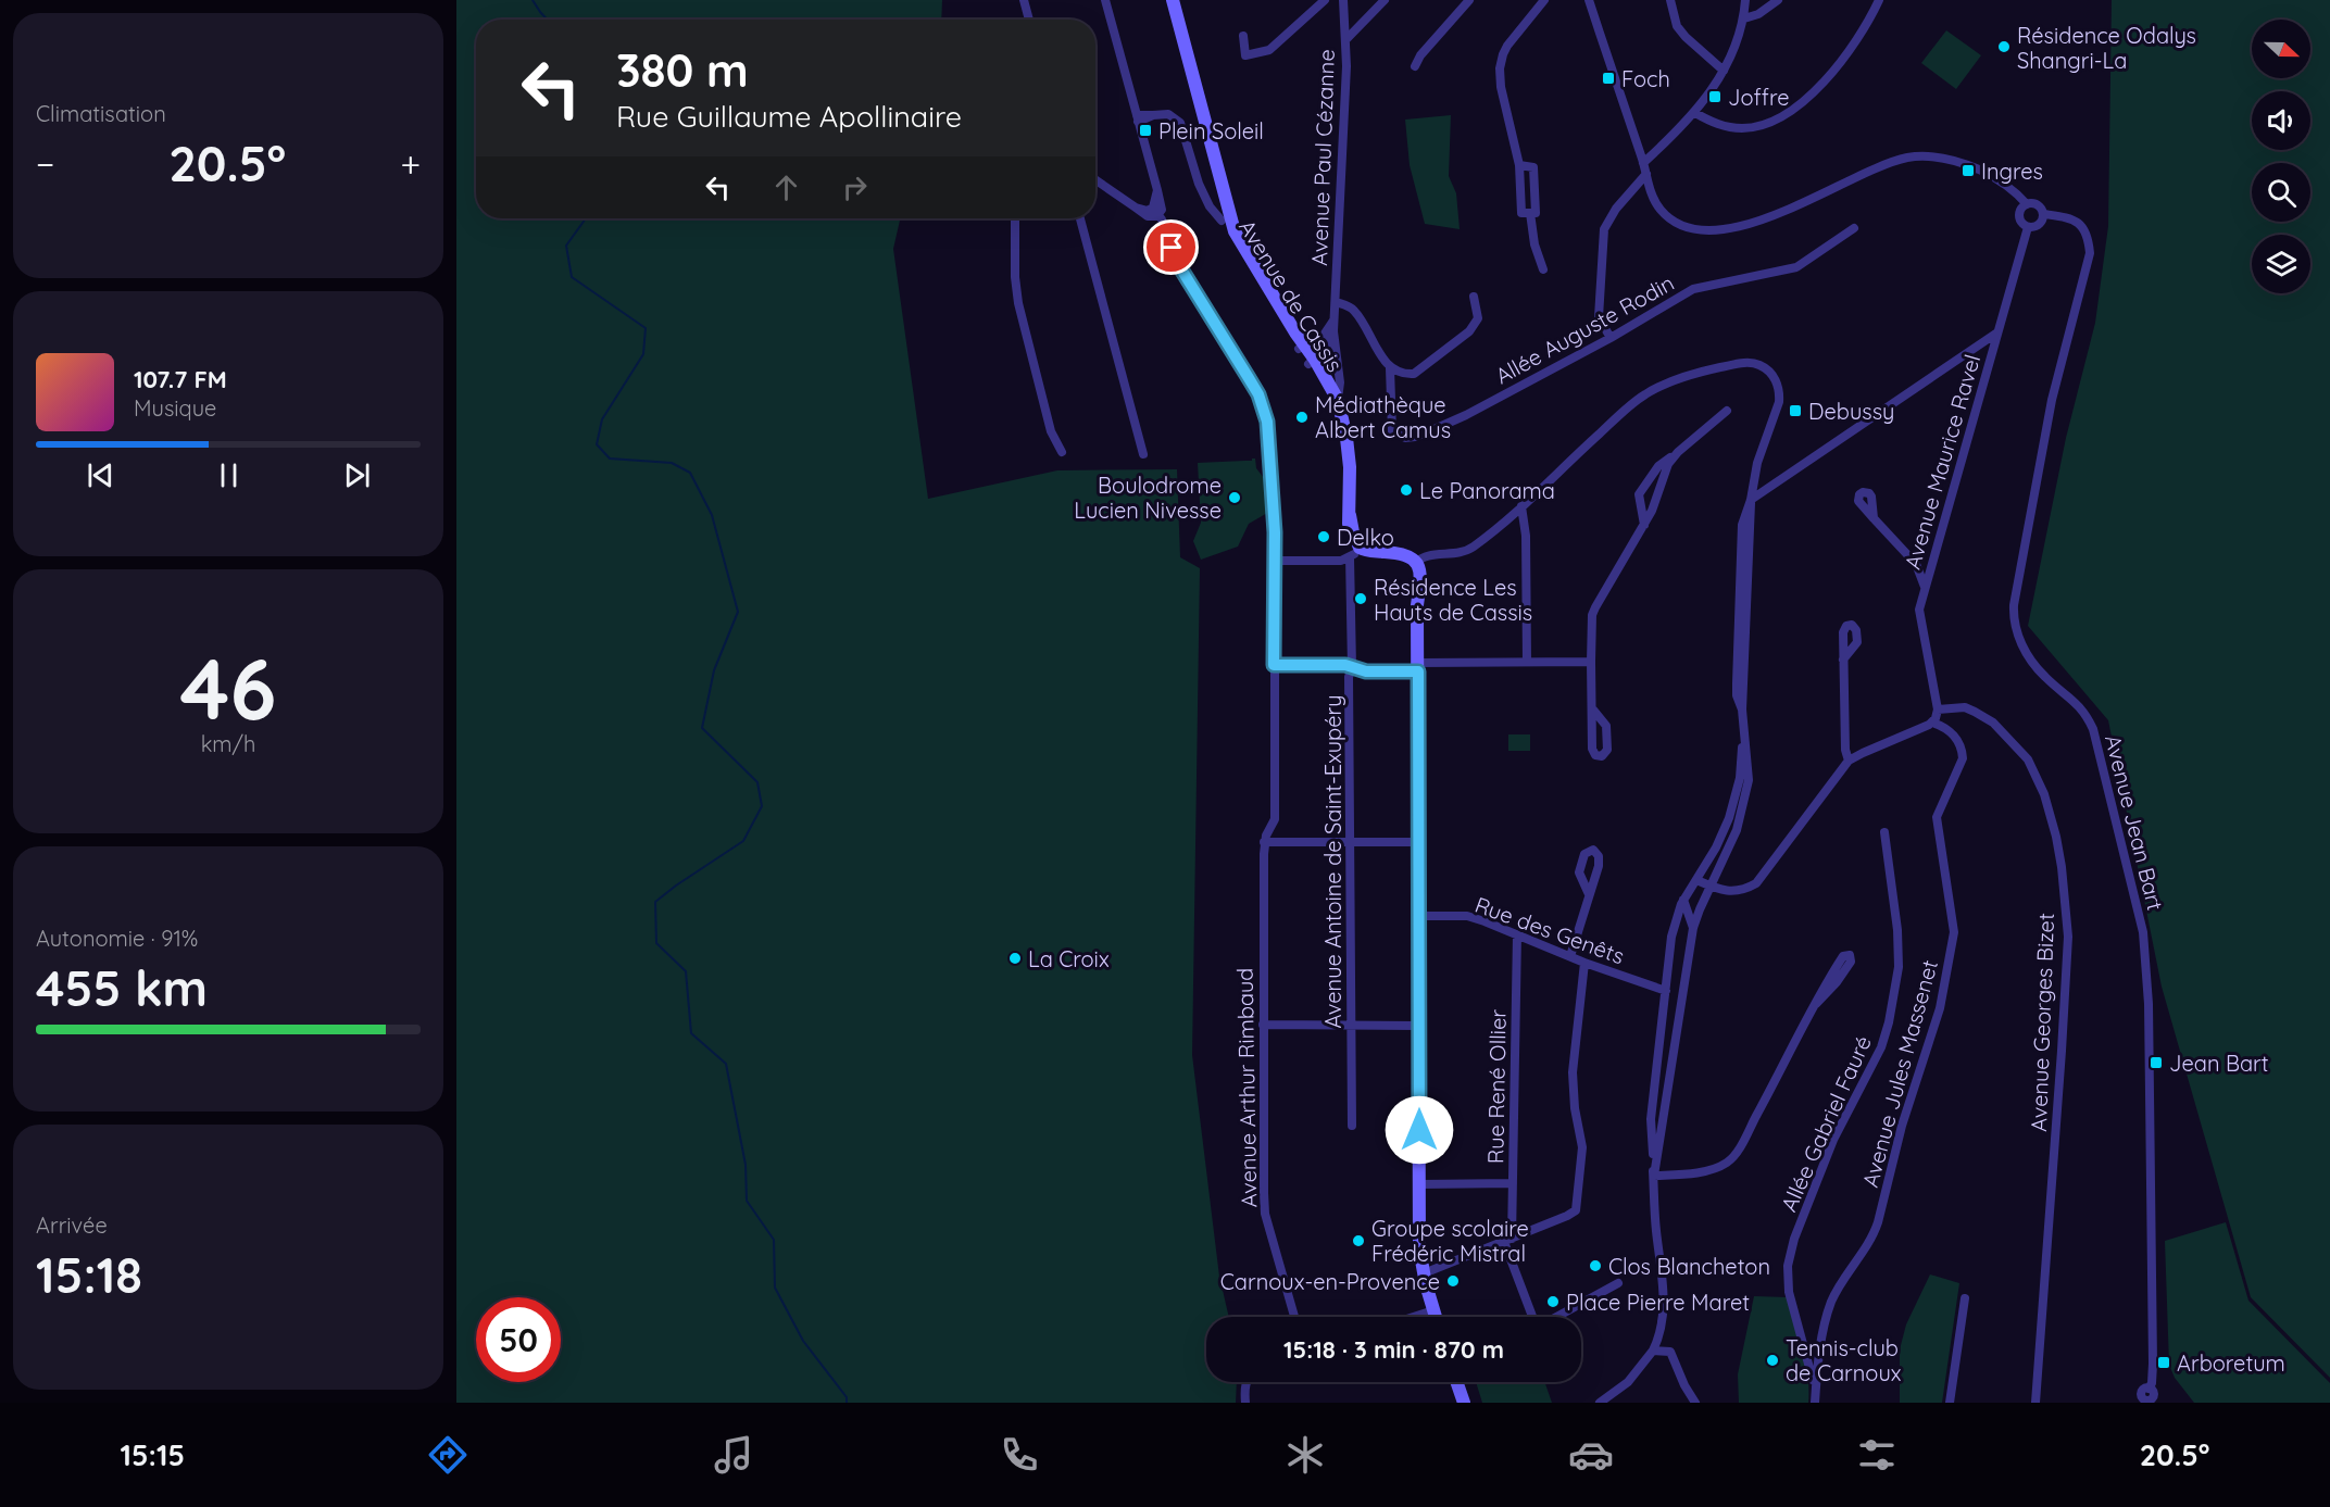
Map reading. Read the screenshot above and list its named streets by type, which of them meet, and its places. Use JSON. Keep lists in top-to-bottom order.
{
  "streets": {
    "main road": ["Avenue de Cassis"],
    "street": [
      "Avenue Paul Cézanne",
      "Allée Auguste Rodin",
      "Avenue Maurice Ravel",
      "Avenue Jean Bart",
      "Avenue Antoine de Saint-Exupéry",
      "Rue des Genêts",
      "Avenue Georges Bizet",
      "Avenue Jules Massenet",
      "Rue René Ollier",
      "Avenue Arthur Rimbaud",
      "Allée Gabriel Fauré"
    ]
  },
  "crossings": [
    ["Avenue Paul Cézanne", "Avenue de Cassis"],
    ["Avenue de Cassis", "Avenue Antoine de Saint-Exupéry"],
    ["Avenue Maurice Ravel", "Avenue Jean Bart"],
    ["Avenue Maurice Ravel", "Avenue Georges Bizet"],
    ["Rue des Genêts", "Rue René Ollier"],
    ["Avenue Jules Massenet", "Allée Gabriel Fauré"]
  ],
  "places": {
    "other": [
      "Résidence Odalys Shangri-La",
      "Médiathèque Albert Camus",
      "Le Panorama",
      "Boulodrome Lucien Nivesse",
      "Delko",
      "Résidence Les Hauts de Cassis",
      "La Croix",
      "Groupe scolaire Frédéric Mistral",
      "Clos Blancheton",
      "Carnoux-en-Provence",
      "Place Pierre Maret",
      "Tennis-club de Carnoux"
    ],
    "transit": [
      "Foch",
      "Joffre",
      "Plein Soleil",
      "Ingres",
      "Debussy",
      "Jean Bart",
      "Arboretum"
    ]
  },
  "north": "right",
  "page": {
    "tile": [
      "Climatisation",
      ["46", "km/h"],
      ["Autonomie · 91%", "455 km"],
      ["Arrivée", "15:18"]
    ],
    "turn": ["380 m", "Rue Guillaume Apollinaire"],
    "heat": ["−", "20.5°", "+"],
    "song": ["107.7 FM", "Musique"],
    "limit": "50",
    "trip": "15:18 · 3 min · 870 m",
    "tabs": ["15:15", "20.5°"]
  }
}
